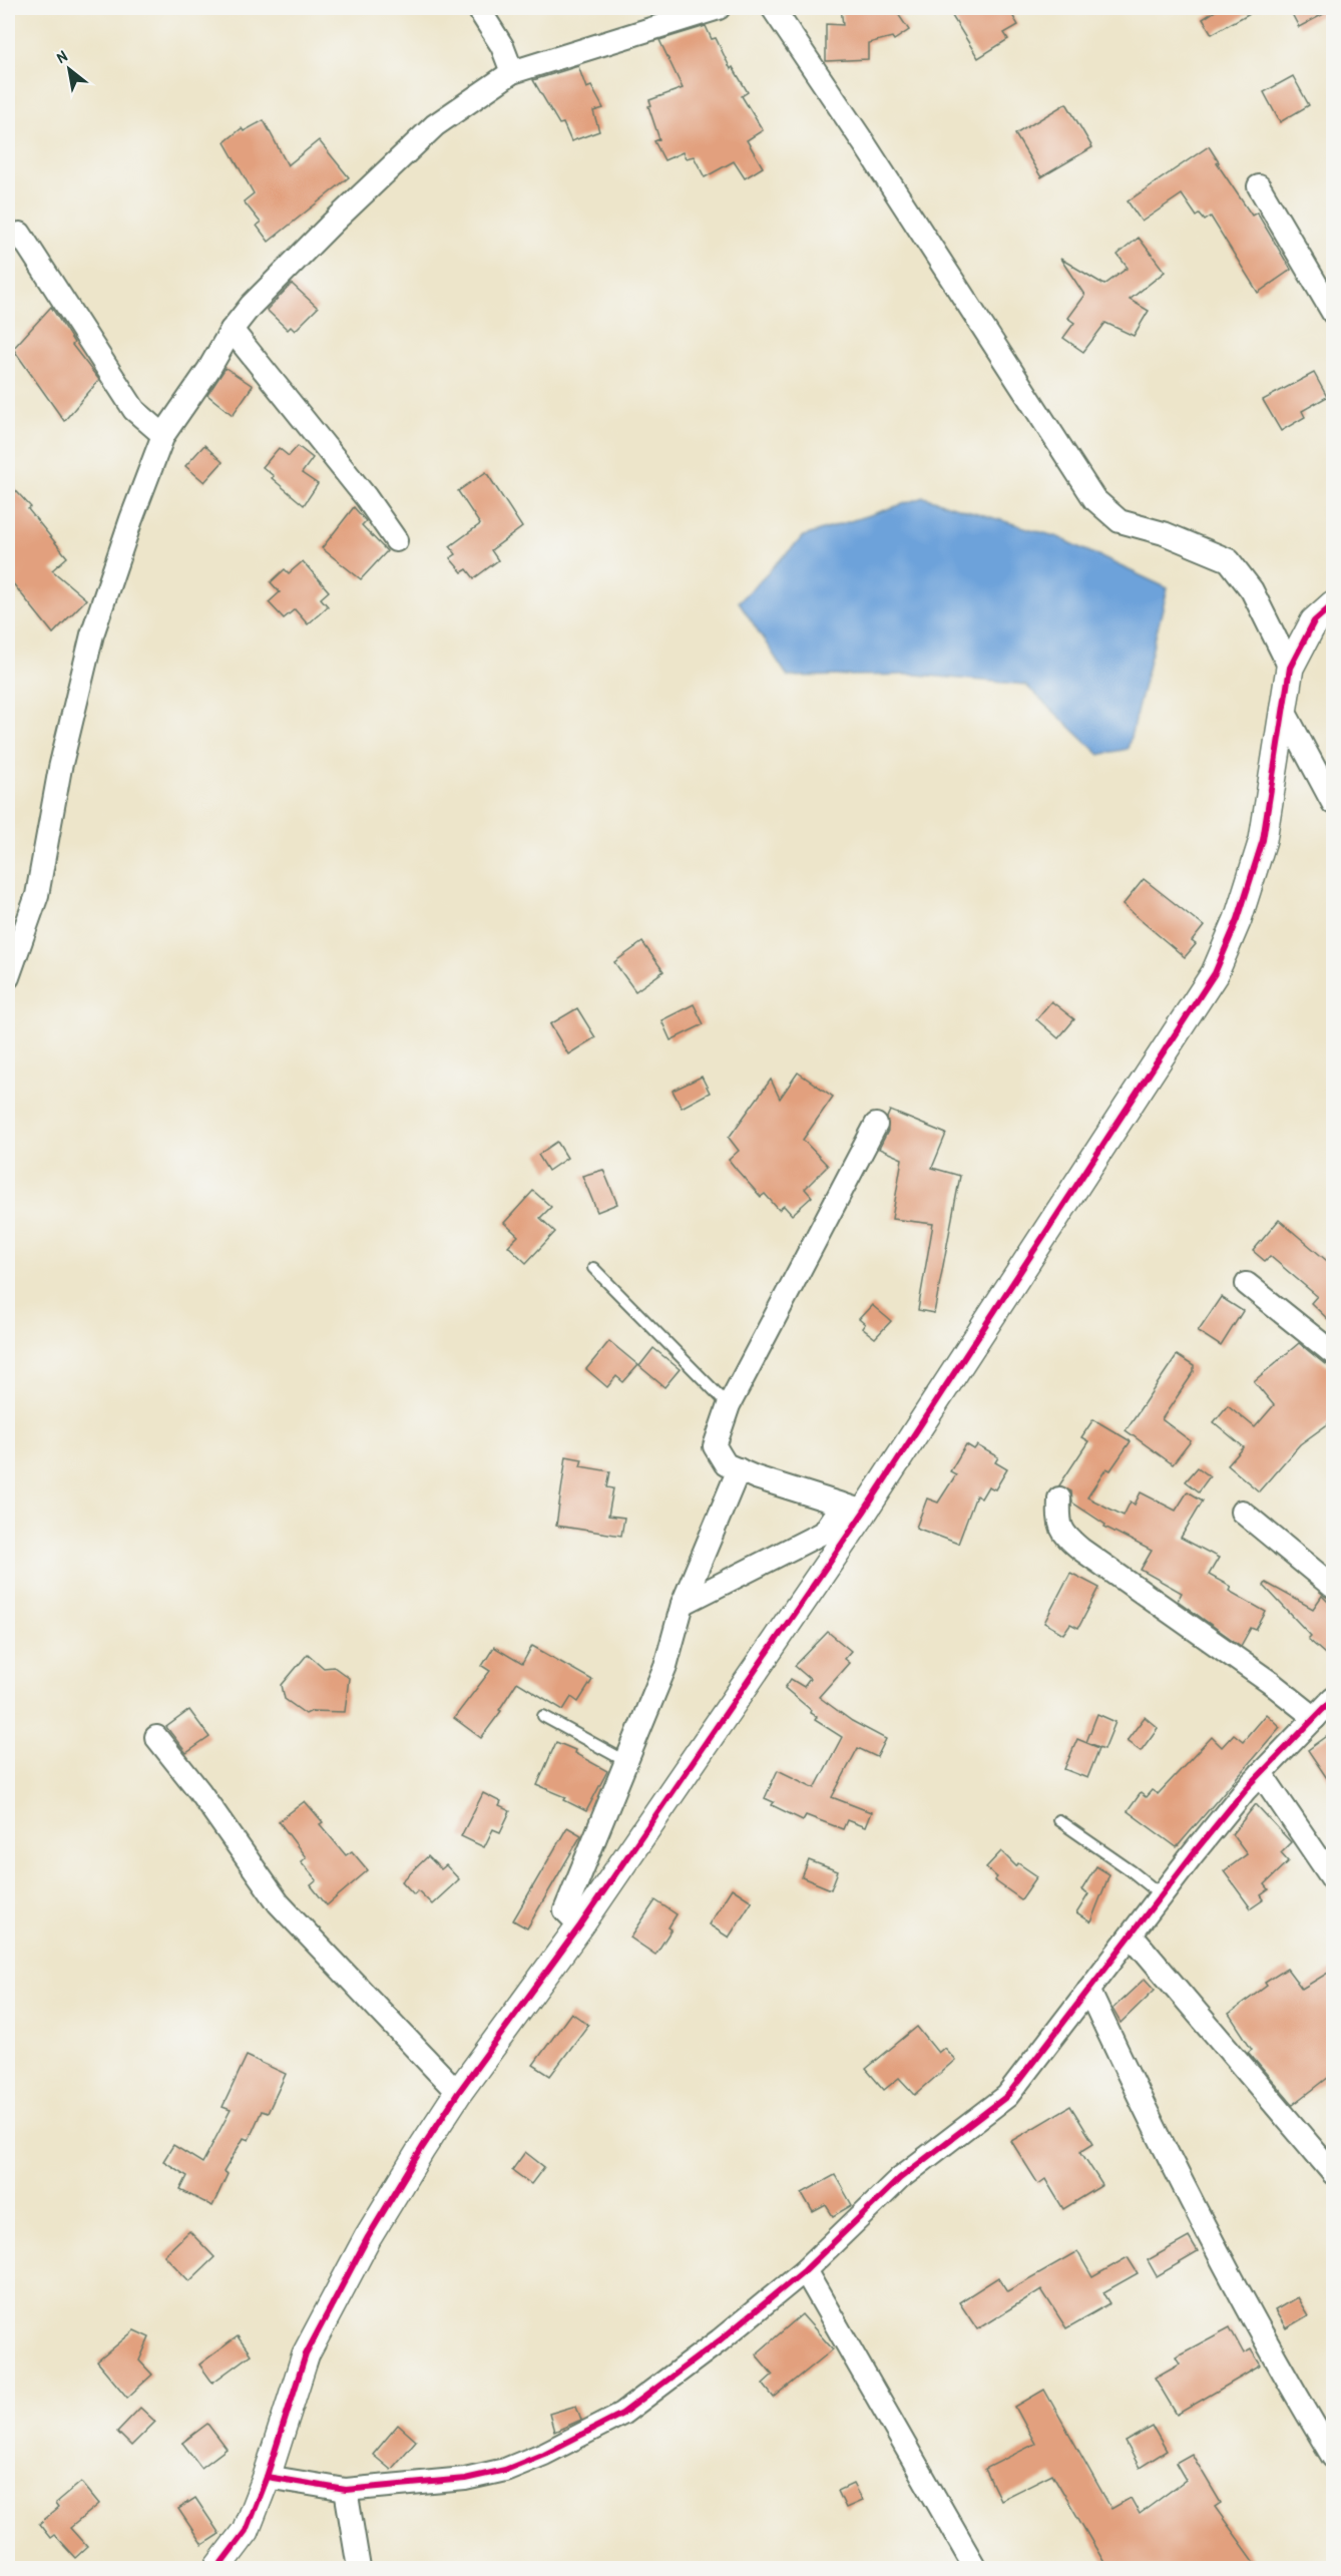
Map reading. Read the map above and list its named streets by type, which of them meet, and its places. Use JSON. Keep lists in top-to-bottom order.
{
  "north": "top left"
}
